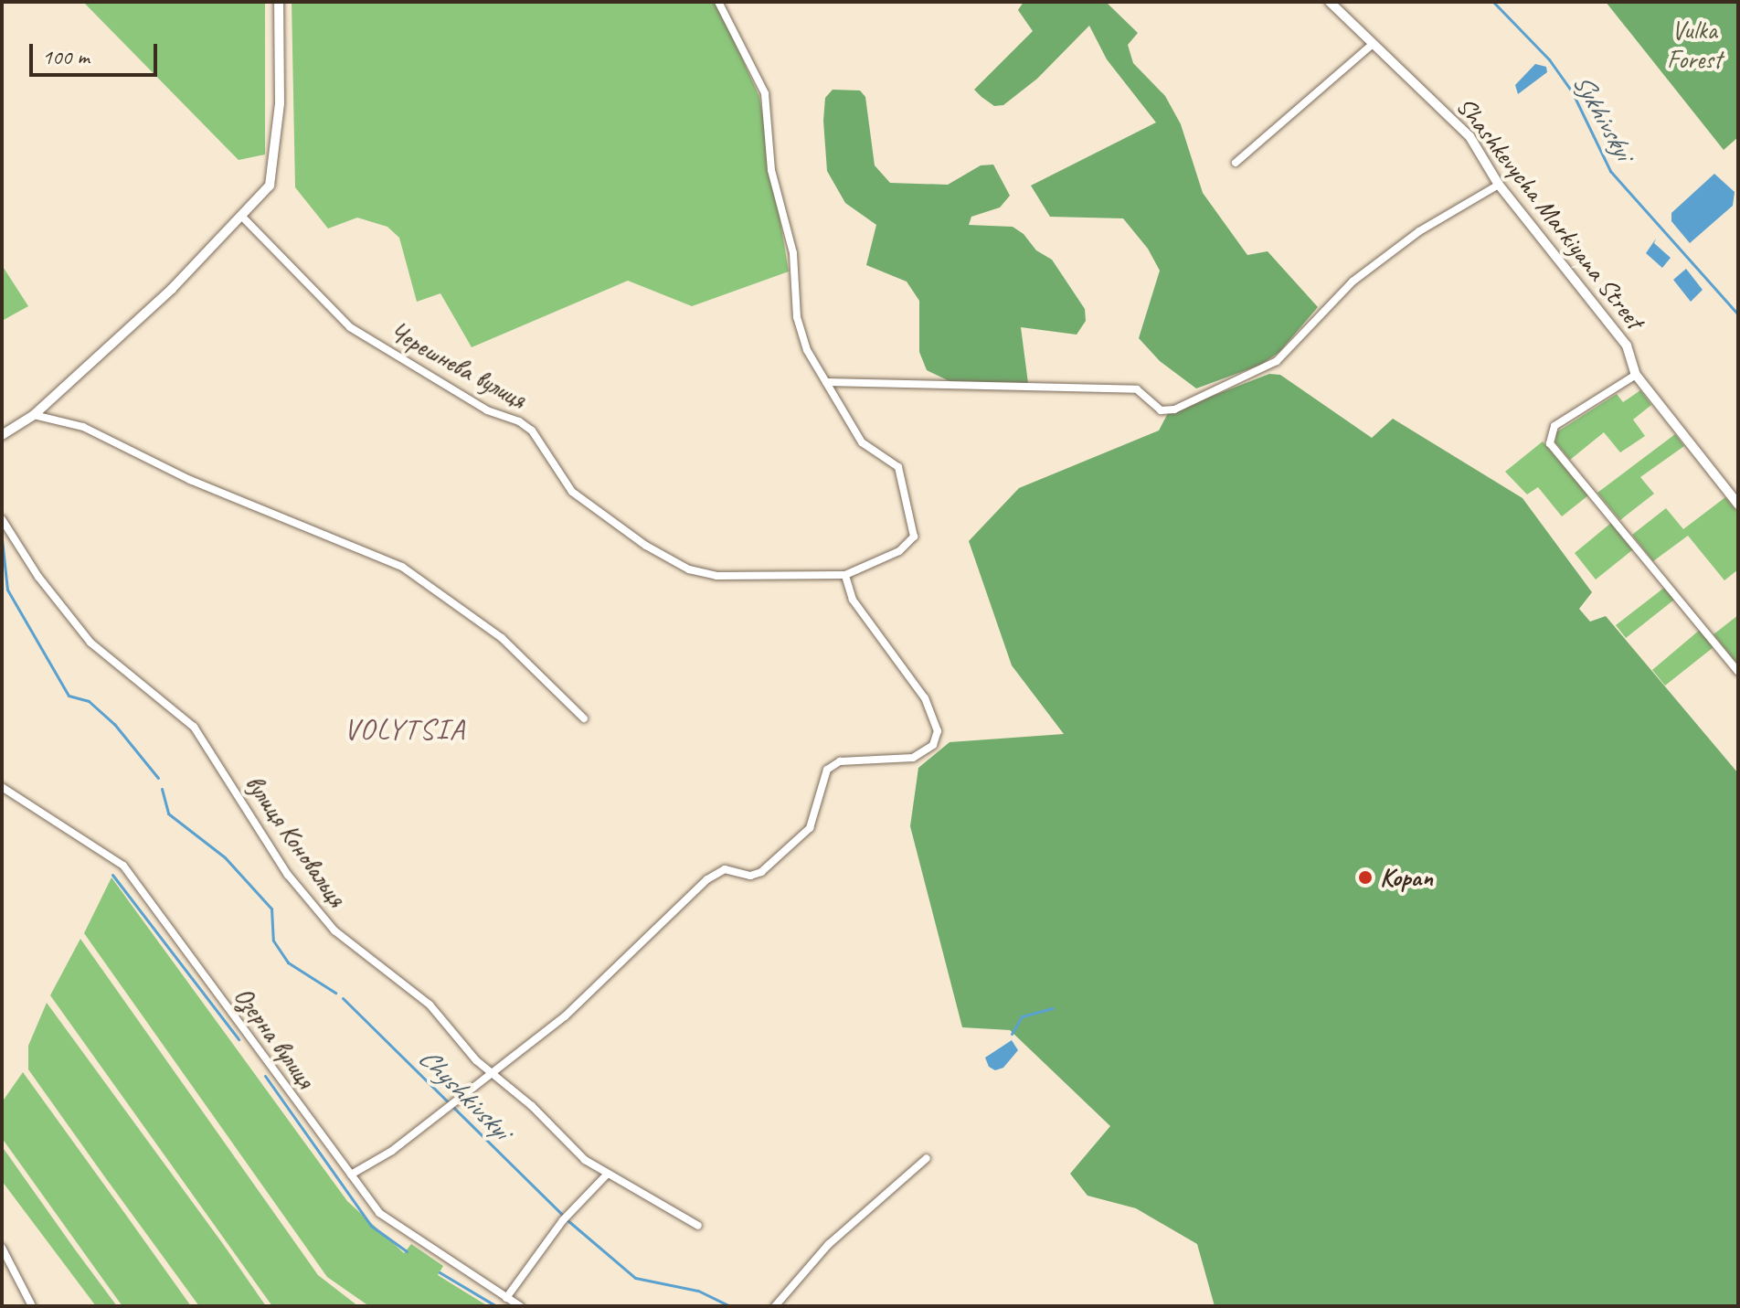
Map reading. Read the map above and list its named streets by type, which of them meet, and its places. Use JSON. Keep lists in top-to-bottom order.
{
  "streets": {
    "street": [
      "Shashkevycha Markiyana Street",
      "Черешнева вулиця",
      "вулиця Коновальця",
      "Озерна вулиця"
    ]
  },
  "districts": ["VOLYTSIA"],
  "water": ["Sykhivskyi", "Chyshkivskyi"],
  "parks": ["Vulka Forest"],
  "places": ["Kopan"],
  "scale_bar": "100 m"
}
